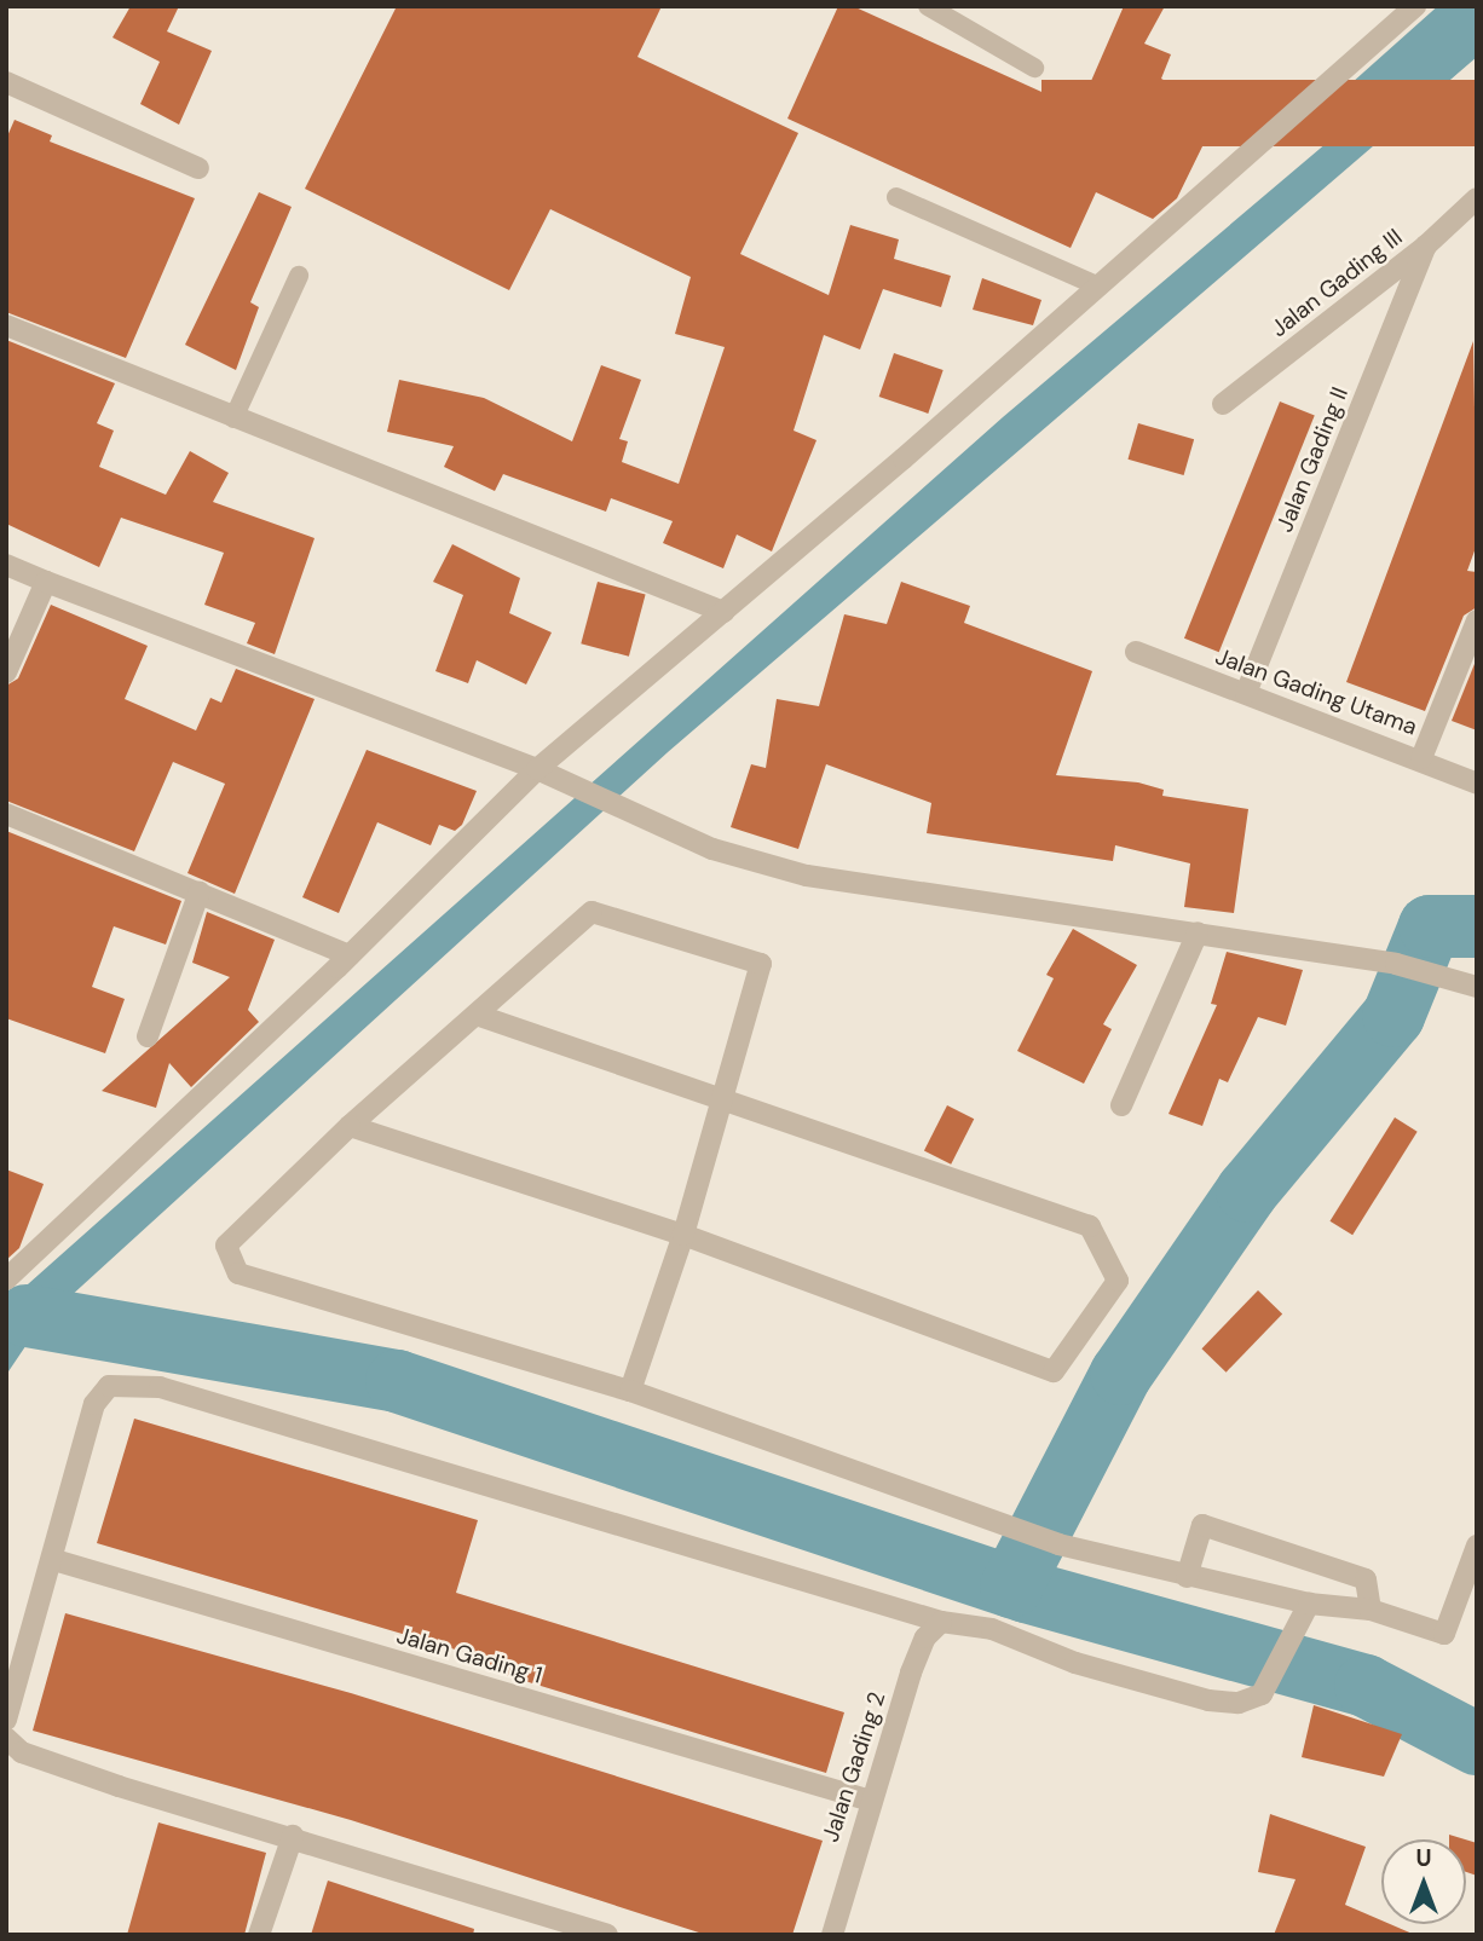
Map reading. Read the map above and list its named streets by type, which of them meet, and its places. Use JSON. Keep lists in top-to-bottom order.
{
  "streets": {
    "street": [
      "Jalan Gading III",
      "Jalan Gading II",
      "Jalan Gading Utama",
      "Jalan Gading 1",
      "Jalan Gading 2"
    ]
  },
  "crossings": [
    ["Jalan Gading III", "Jalan Gading II"],
    ["Jalan Gading II", "Jalan Gading Utama"],
    ["Jalan Gading 1", "Jalan Gading 2"]
  ],
  "north": "top"
}
